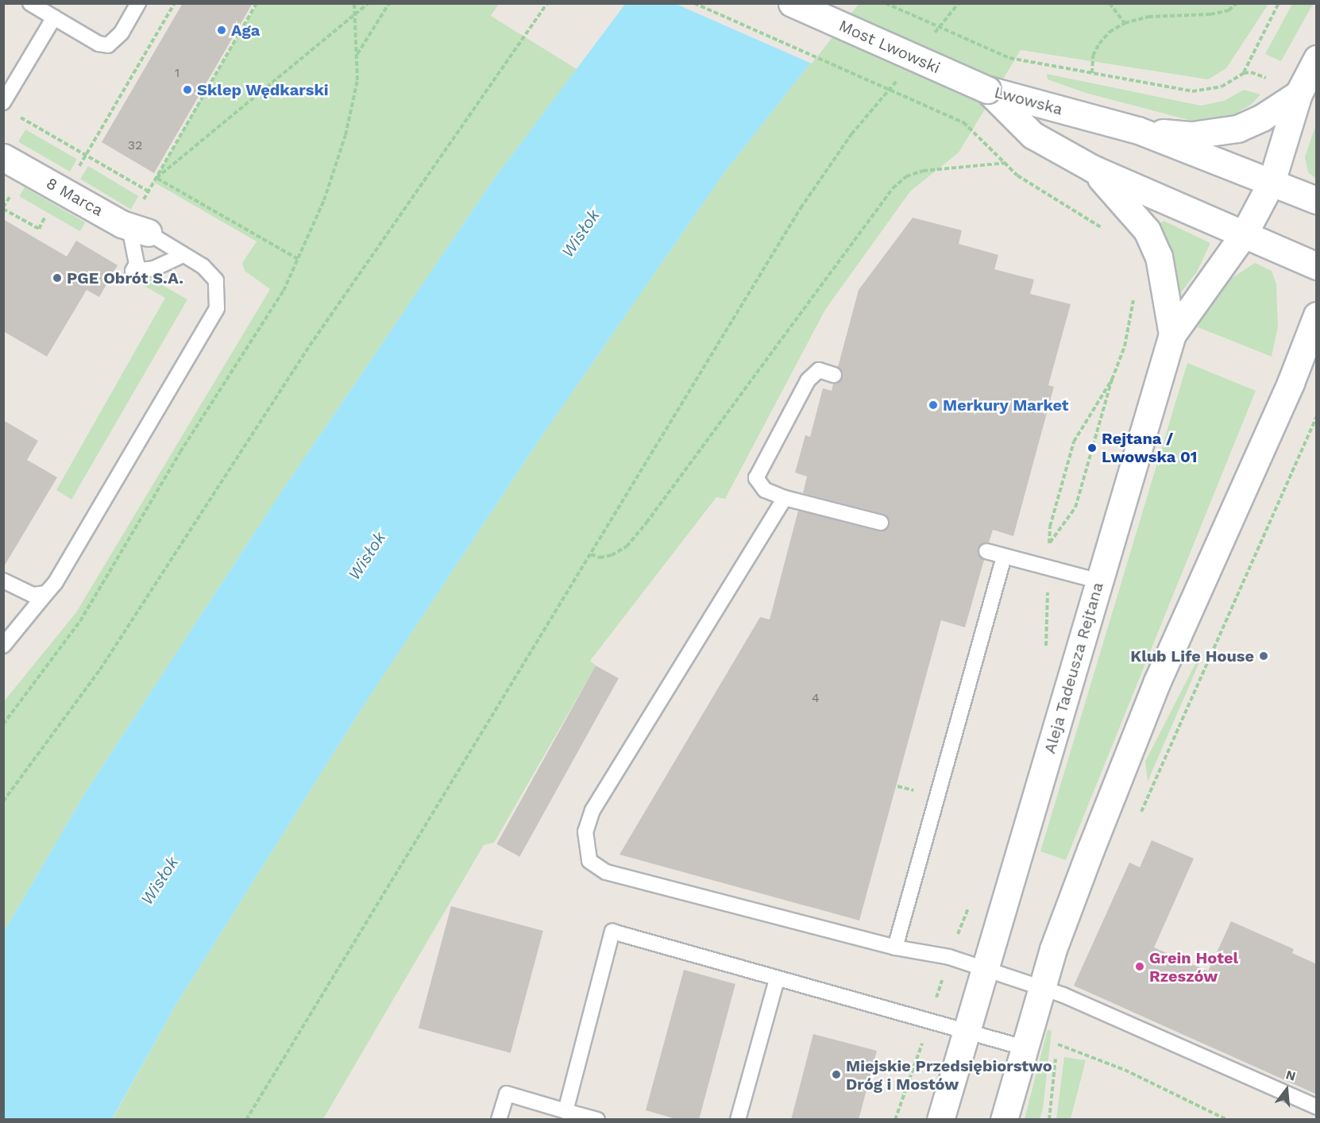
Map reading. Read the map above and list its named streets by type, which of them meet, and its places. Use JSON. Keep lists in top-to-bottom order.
{
  "streets": {
    "main road": [
      "Most Lwowski",
      "Lwowska",
      "8 Marca",
      "Aleja Tadeusza Rejtana"
    ]
  },
  "crossings": [
    ["Most Lwowski", "Lwowska"],
    ["Lwowska", "Aleja Tadeusza Rejtana"]
  ],
  "water": ["Wisłok"],
  "places": [
    "Aga",
    "Sklep Wędkarski",
    "PGE Obrót S.A.",
    "Merkury Market",
    "Rejtana / Lwowska 01",
    "Klub Life House",
    "Grein Hotel Rzeszów",
    "Miejskie Przedsiębiorstwo Dróg i Mostów"
  ],
  "house_numbers": ["1", "32", "4"],
  "north": "top"
}
